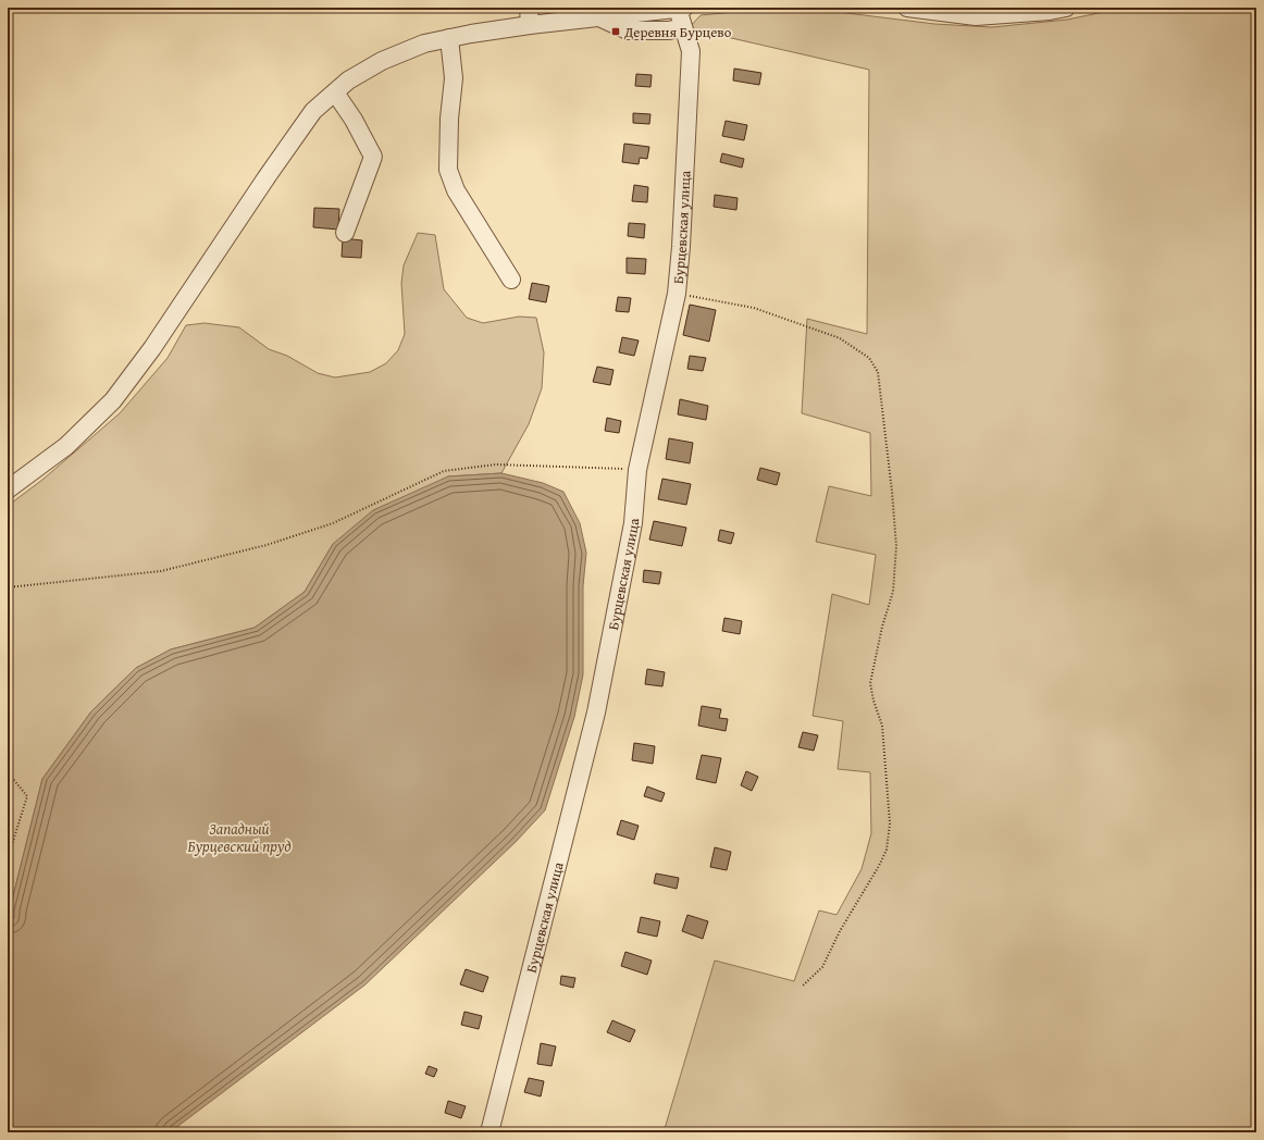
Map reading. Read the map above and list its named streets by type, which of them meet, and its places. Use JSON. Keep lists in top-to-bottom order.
{
  "streets": {
    "street": ["Бурцевская улица"]
  },
  "water": ["Западный Бурцевский пруд"],
  "places": {
    "transit": ["Деревня Бурцево"]
  }
}
